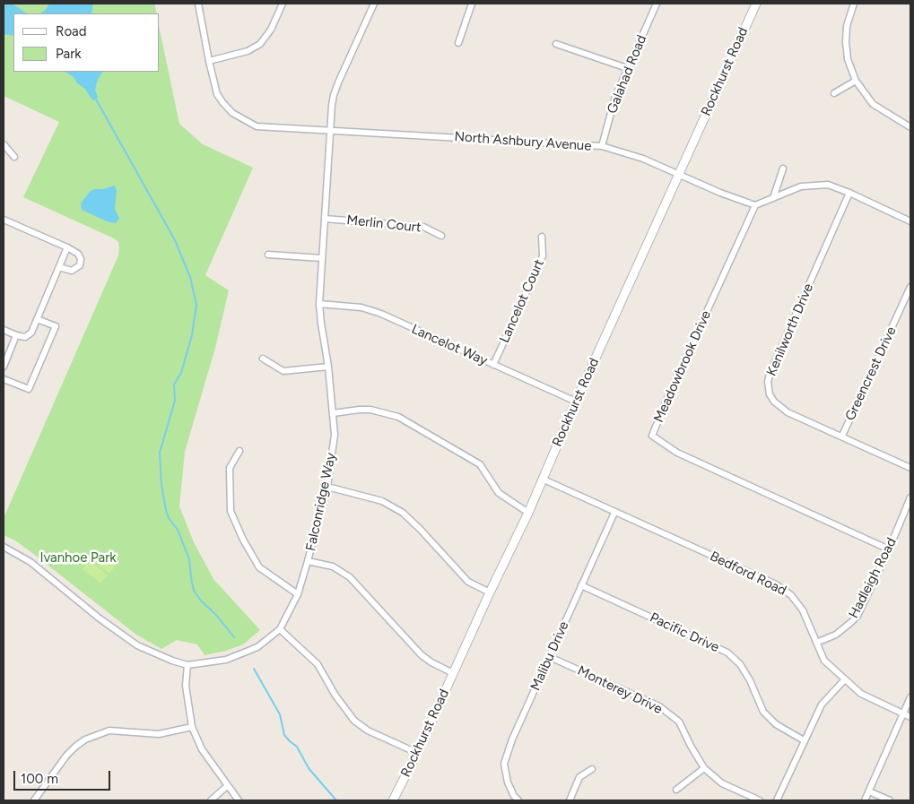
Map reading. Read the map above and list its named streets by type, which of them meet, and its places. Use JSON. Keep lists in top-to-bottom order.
{
  "streets": {
    "street": [
      "Rockhurst Road",
      "Galahad Road",
      "North Ashbury Avenue",
      "Merlin Court",
      "Lancelot Court",
      "Kenilworth Drive",
      "Lancelot Way",
      "Meadowbrook Drive",
      "Greencrest Drive",
      "Falconridge Way",
      "Bedford Road",
      "Hadleigh Road",
      "Pacific Drive",
      "Malibu Drive",
      "Monterey Drive"
    ]
  },
  "crossings": [
    ["Rockhurst Road", "North Ashbury Avenue"],
    ["Rockhurst Road", "Lancelot Way"],
    ["Rockhurst Road", "Bedford Road"],
    ["Galahad Road", "North Ashbury Avenue"],
    ["North Ashbury Avenue", "Meadowbrook Drive"],
    ["North Ashbury Avenue", "Falconridge Way"],
    ["Merlin Court", "Falconridge Way"],
    ["Lancelot Court", "Lancelot Way"],
    ["Kenilworth Drive", "Greencrest Drive"],
    ["Lancelot Way", "Falconridge Way"],
    ["Meadowbrook Drive", "Hadleigh Road"],
    ["Bedford Road", "Hadleigh Road"],
    ["Bedford Road", "Malibu Drive"],
    ["Pacific Drive", "Malibu Drive"],
    ["Malibu Drive", "Monterey Drive"]
  ],
  "parks": ["Ivanhoe Park"],
  "legend": ["Road", "Park"],
  "scale_bar": "100 m"
}
